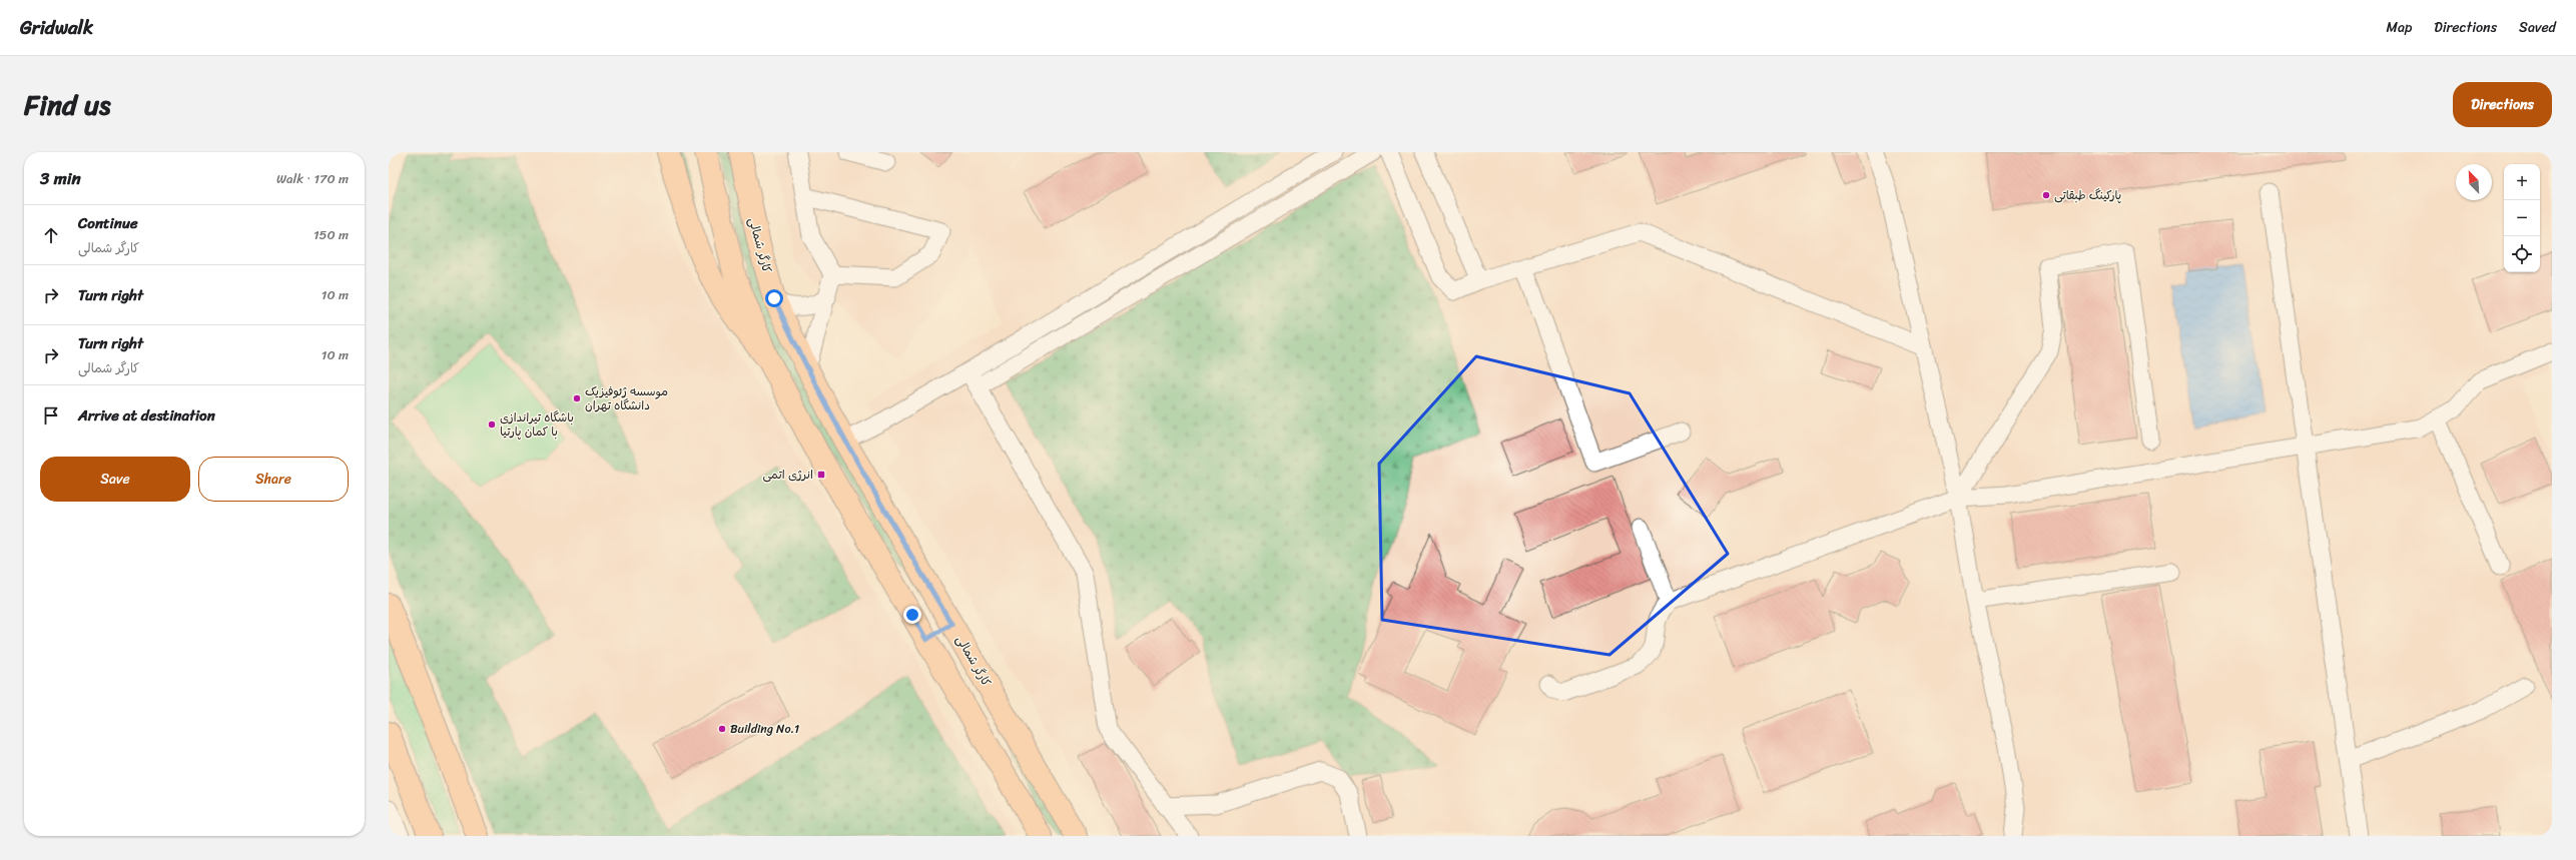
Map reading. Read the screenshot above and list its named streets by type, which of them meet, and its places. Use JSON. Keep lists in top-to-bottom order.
{
  "streets": {
    "main road": ["کارگر شمالی"]
  },
  "places": {
    "other": [
      "پارکینگ طبقاتی",
      "موسسه ژئوفیزیک دانشگاه تهران",
      "باشگاه تیراندازی با کمان پارتیا",
      "Building No.1"
    ],
    "transit": ["انرژی اتمی"]
  },
  "north": "top left",
  "page": {
    "header": "Gridwalk",
    "nav": ["Map", "Directions", "Saved"],
    "title": "Find us",
    "buttons": [
      "Directions",
      ["Save", "Share"]
    ],
    "heading": ["3 min", "Walk · 170 m"],
    "map_buttons": ["+", "−"],
    "list": [
      ["Continue", "کارگر شمالی", "150 m"],
      ["Turn right", "10 m"],
      ["Turn right", "کارگر شمالی", "10 m"],
      "Arrive at destination"
    ]
  }
}
